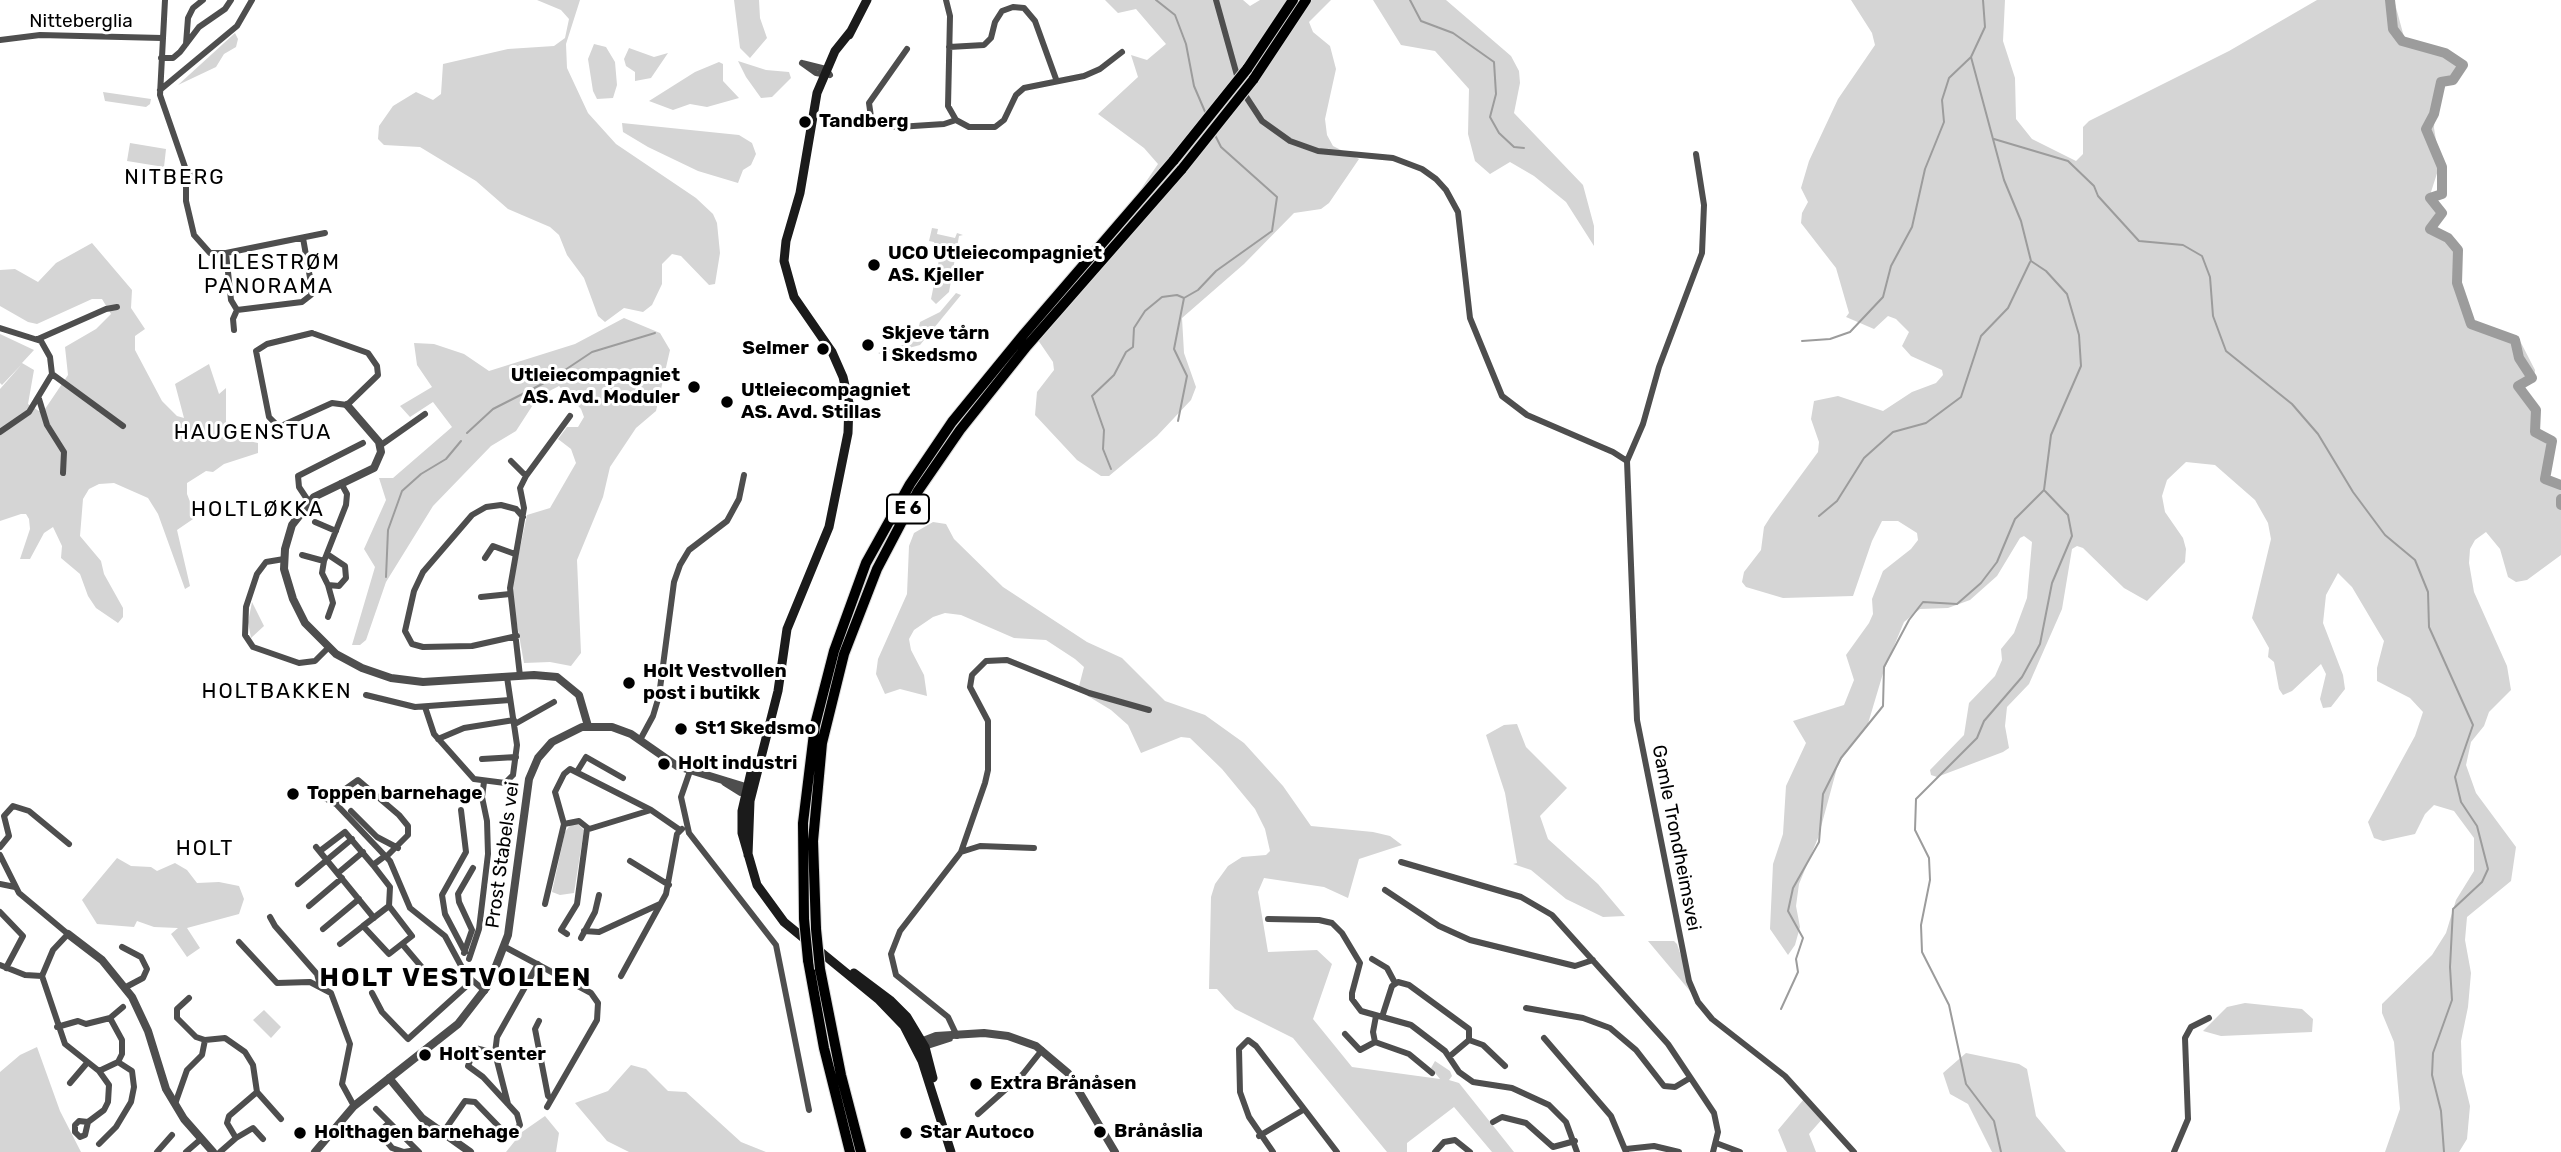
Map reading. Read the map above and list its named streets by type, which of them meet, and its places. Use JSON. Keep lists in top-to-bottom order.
{
  "streets": {
    "highway": ["E 6"],
    "street": ["Nitteberglia", "Gamle Trondheimsvei", "Prost Stabels vei"]
  },
  "districts": [
    "NITBERG",
    "LILLESTRØM PANORAMA",
    "HAUGENSTUA",
    "HOLTLØKKA",
    "HOLTBAKKEN",
    "HOLT",
    "HOLT VESTVOLLEN"
  ],
  "places": [
    "Tandberg",
    "UCO Utleiecompagniet AS. Kjeller",
    "Skjeve tårn i Skedsmo",
    "Selmer",
    "Utleiecompagniet AS. Avd. Moduler",
    "Utleiecompagniet AS. Avd. Stillas",
    "Holt Vestvollen post i butikk",
    "St1 Skedsmo",
    "Holt industri",
    "Toppen barnehage",
    "Holt senter",
    "Extra Brånåsen",
    "Brånåslia",
    "Holthagen barnehage",
    "Star Autoco"
  ]
}
